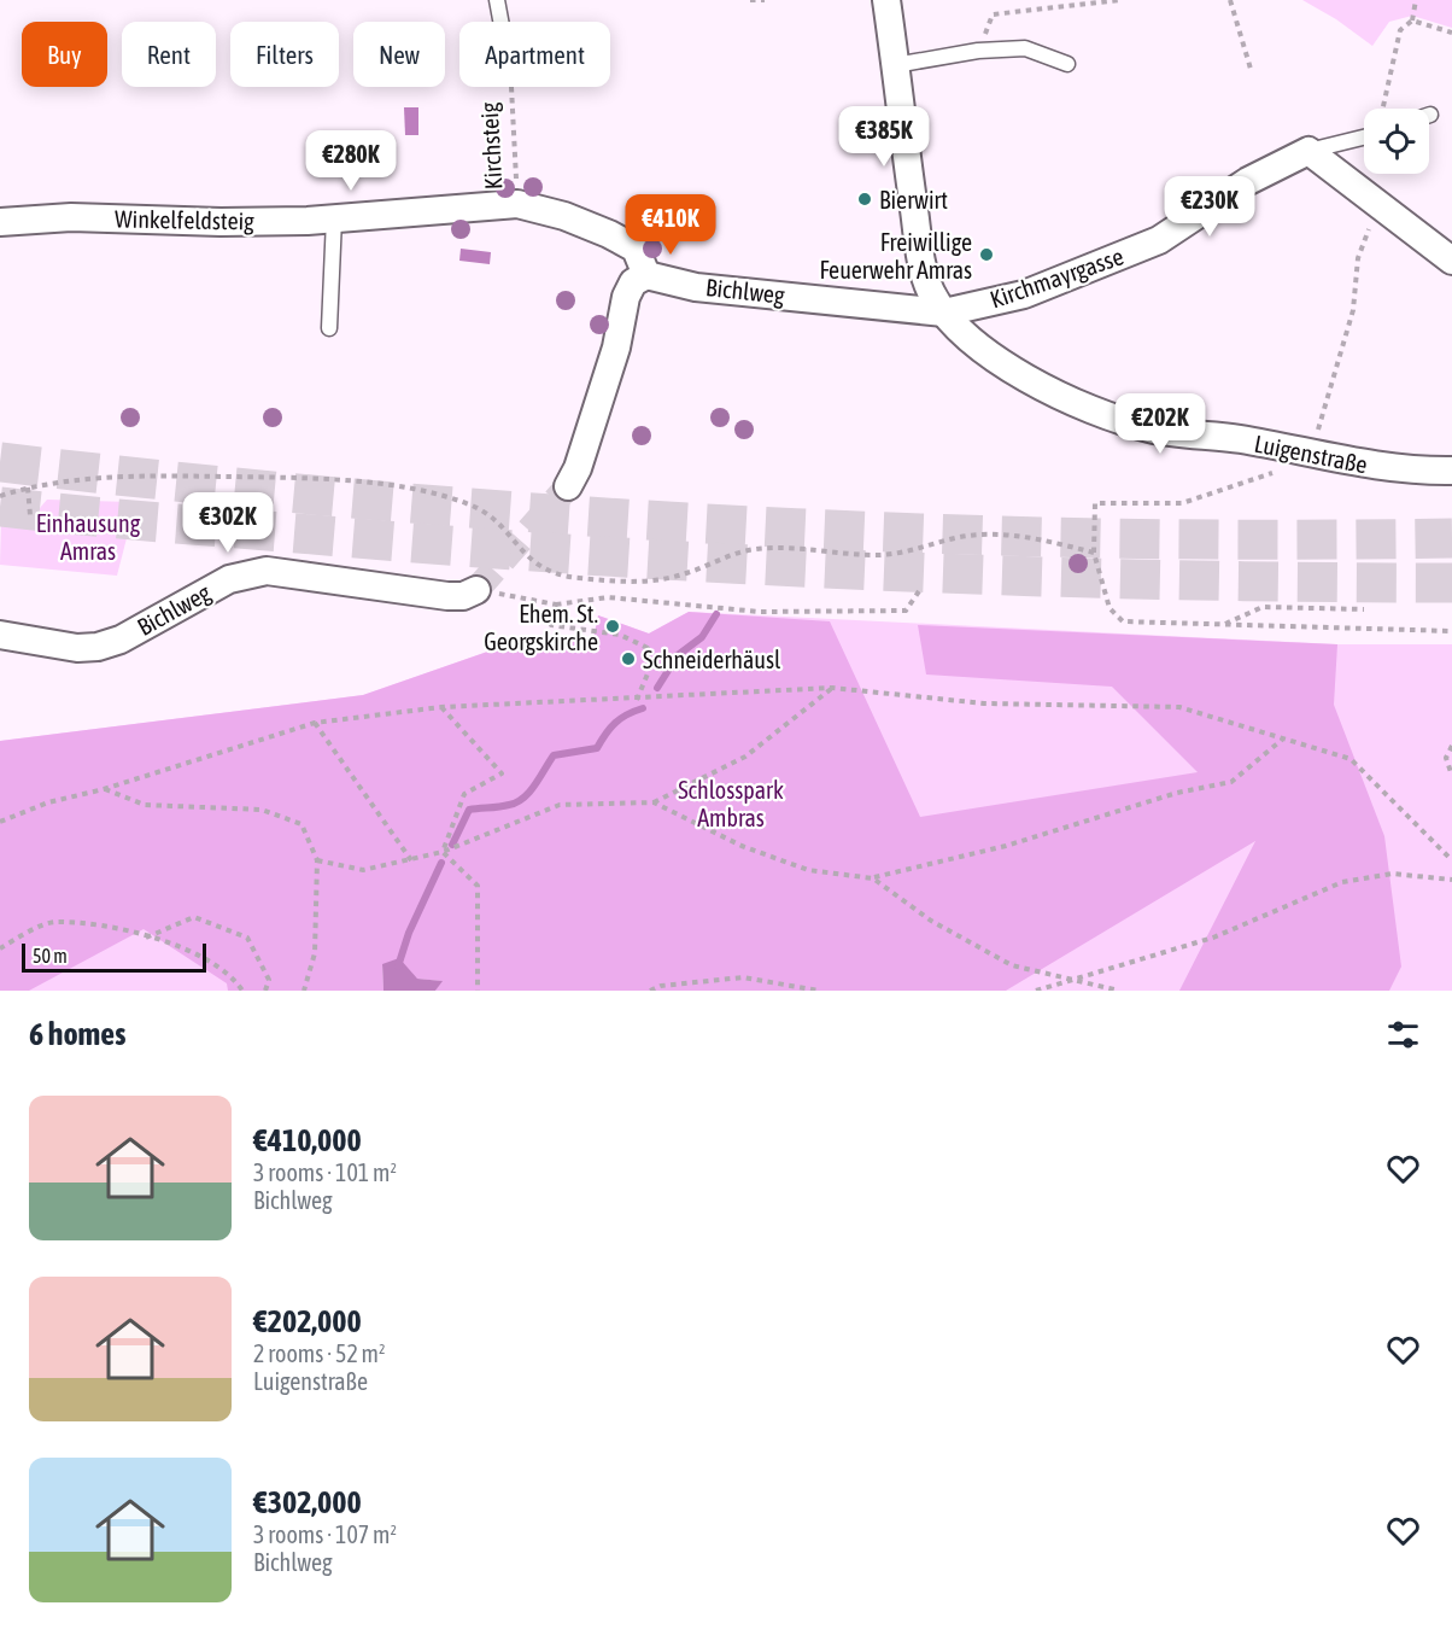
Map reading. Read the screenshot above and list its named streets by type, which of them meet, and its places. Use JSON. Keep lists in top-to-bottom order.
{
  "streets": {
    "street": [
      "Winkelfeldsteig",
      "Kirchmayrgasse",
      "Bichlweg",
      "Luigenstraße"
    ],
    "lane": ["Kirchsteig"]
  },
  "crossings": [
    ["Kirchsteig", "Winkelfeldsteig"],
    ["Winkelfeldsteig", "Bichlweg"],
    ["Kirchmayrgasse", "Bichlweg"],
    ["Kirchmayrgasse", "Luigenstraße"],
    ["Bichlweg", "Luigenstraße"]
  ],
  "parks": ["Einhausung Amras", "Schlosspark Ambras"],
  "places": [
    "Bierwirt",
    "Freiwillige Feuerwehr Amras",
    "Ehem. St. Georgskirche",
    "Schneiderhäusl"
  ],
  "scale_bar": "50 m",
  "page": {
    "chip": [
      "Buy",
      "Rent",
      "Filters",
      "New",
      "Apartment"
    ],
    "price": [
      "€385K",
      "€280K",
      "€230K",
      "€410K",
      "€202K",
      "€302K"
    ],
    "scale": "50 m",
    "heading": "6 homes",
    "list": [
      {
        "name": "€410,000",
        "note": "3 rooms · 101 m² · Bichlweg"
      },
      {
        "name": "€202,000",
        "note": "2 rooms · 52 m² · Luigenstraße"
      },
      {
        "name": "€302,000",
        "note": "3 rooms · 107 m² · Bichlweg"
      }
    ]
  }
}
